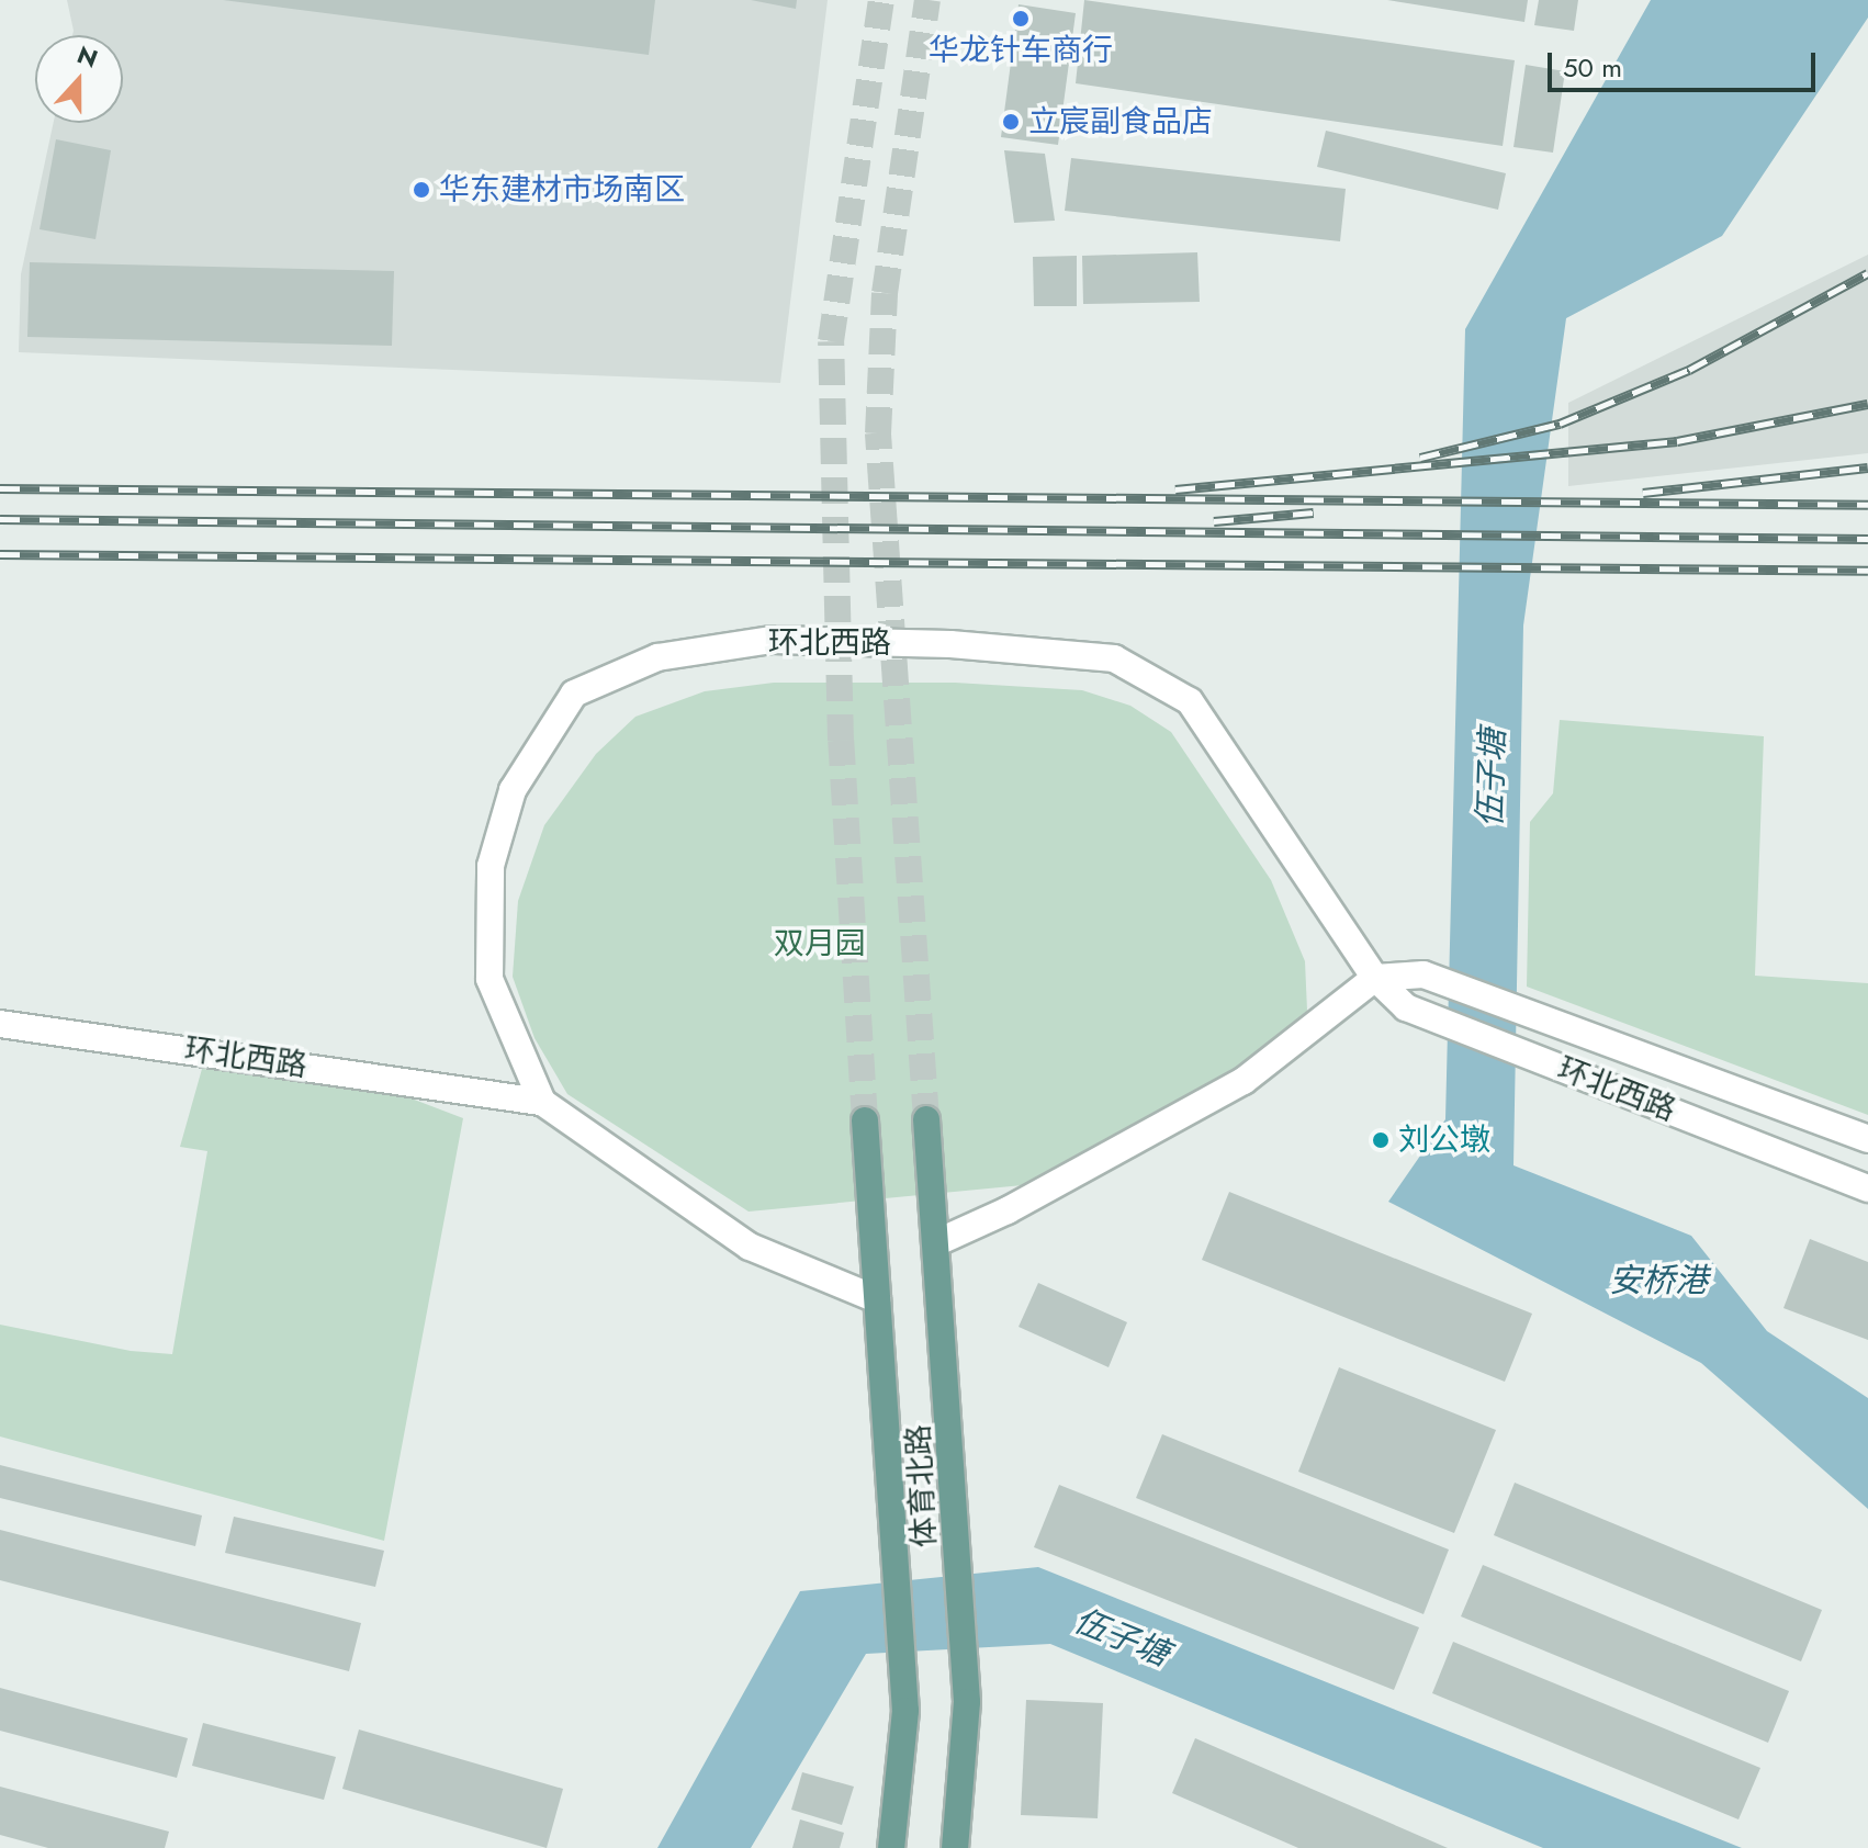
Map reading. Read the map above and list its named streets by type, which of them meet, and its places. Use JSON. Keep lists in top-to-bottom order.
{
  "streets": {
    "main road": ["体育北路"],
    "street": ["环北西路"]
  },
  "crossings": [
    ["环北西路", "体育北路"]
  ],
  "water": ["伍子塘", "安桥港"],
  "parks": ["双月园"],
  "places": [
    "华龙针车商行",
    "立宸副食品店",
    "华东建材市场南区",
    "刘公墩"
  ],
  "scale_bar": "50 m",
  "north": "top"
}
